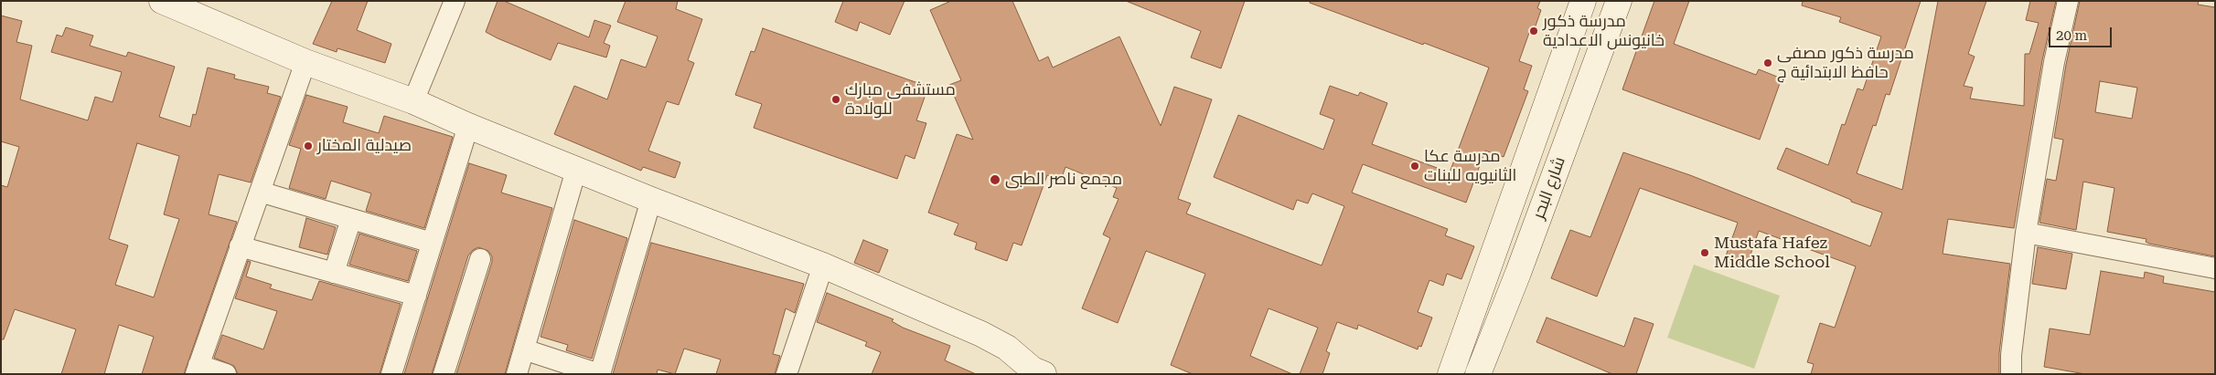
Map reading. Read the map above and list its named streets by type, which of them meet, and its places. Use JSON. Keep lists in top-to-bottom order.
{
  "streets": {
    "street": ["شارع البحر"]
  },
  "places": [
    "مدرسة ذكور خانيونس الاعدادية",
    "مدرسة ذكور مصفى حافظ الابتدائية ج",
    "مستشفى مبارك للولادة",
    "صيدلية المختار",
    "مدرسة عكا الثانيويه للبنات",
    "مجمع ناصر الطبى",
    "Mustafa Hafez Middle School"
  ],
  "scale_bar": "20 m"
}
